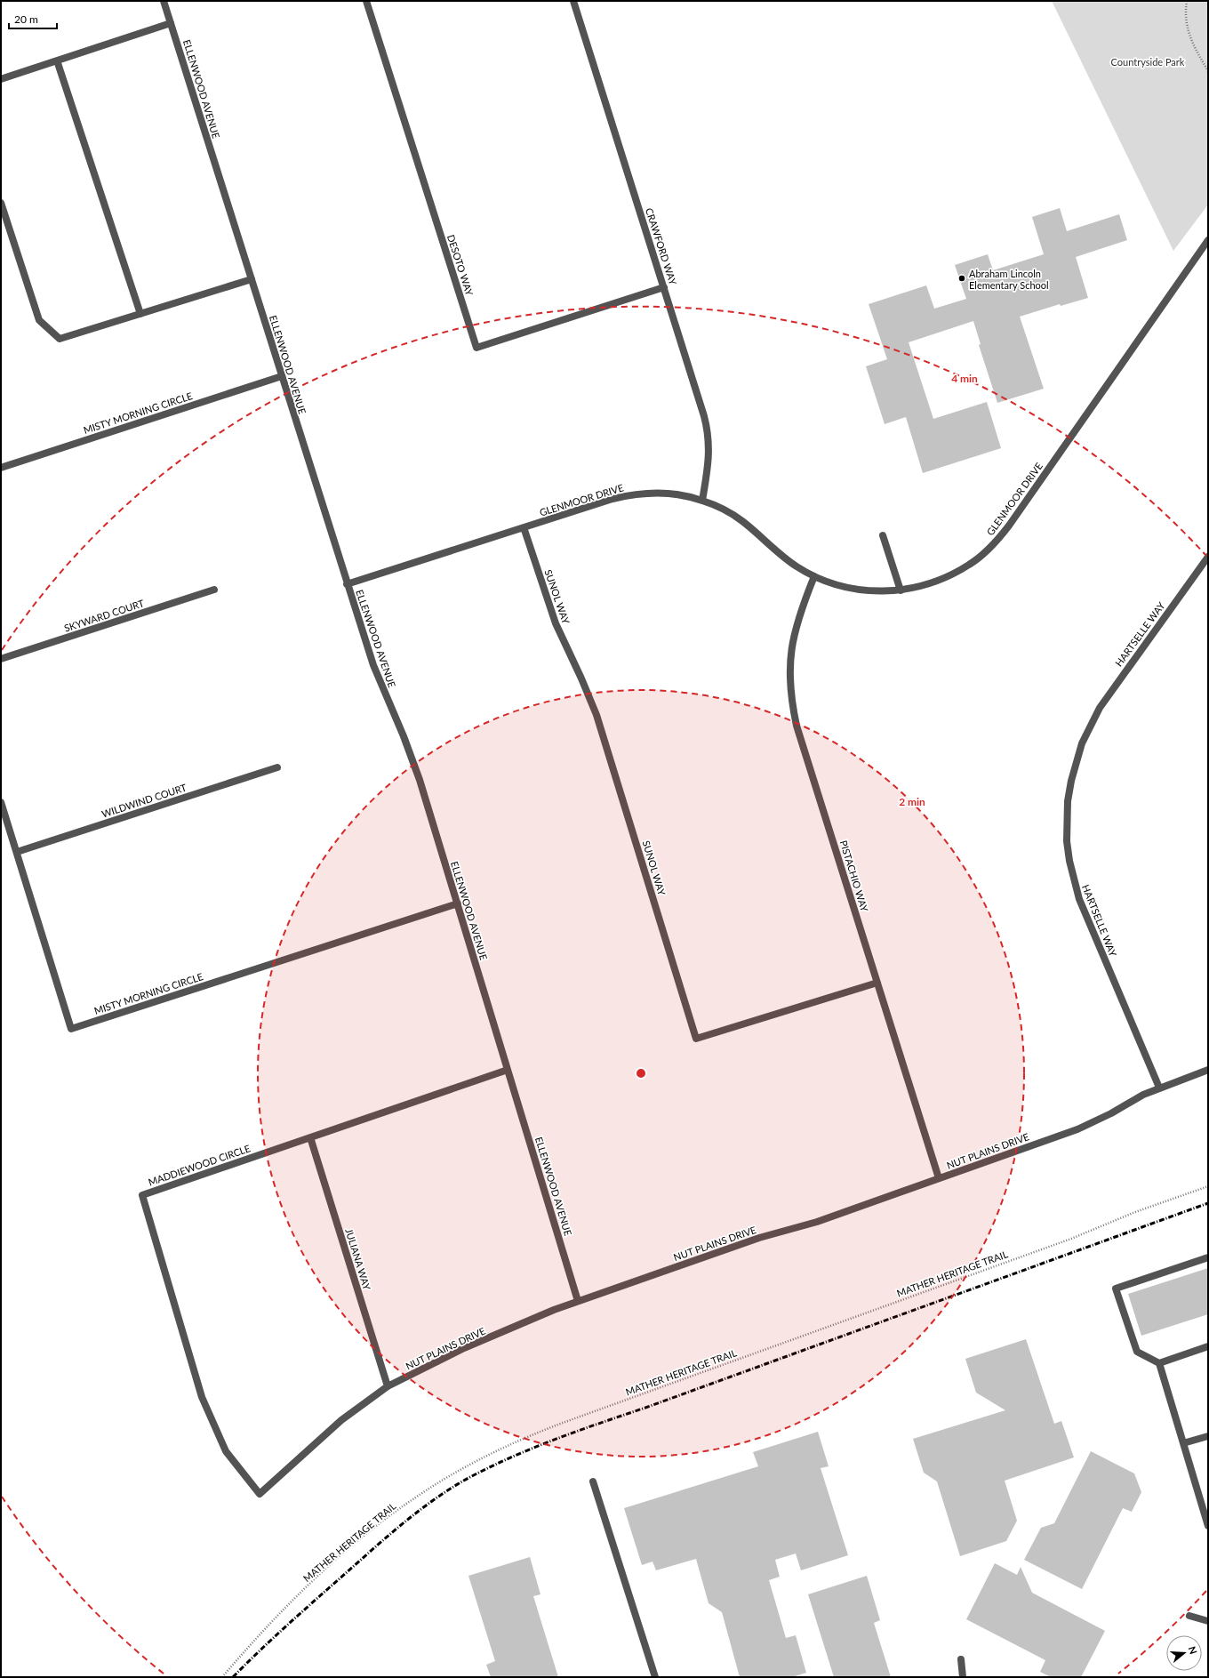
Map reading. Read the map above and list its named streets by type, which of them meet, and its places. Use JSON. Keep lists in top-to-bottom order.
{
  "streets": {
    "street": [
      "ELLENWOOD AVENUE",
      "CRAWFORD WAY",
      "DESOTO WAY",
      "MISTY MORNING CIRCLE",
      "GLENMOOR DRIVE",
      "SUNOL WAY",
      "SKYWARD COURT",
      "HARTSELLE WAY",
      "WILDWIND COURT",
      "PISTACHIO WAY",
      "NUT PLAINS DRIVE",
      "MADDIEWOOD CIRCLE",
      "JULIANA WAY"
    ],
    "path": ["MATHER HERITAGE TRAIL"]
  },
  "crossings": [
    ["ELLENWOOD AVENUE", "MISTY MORNING CIRCLE"],
    ["ELLENWOOD AVENUE", "GLENMOOR DRIVE"],
    ["ELLENWOOD AVENUE", "NUT PLAINS DRIVE"],
    ["ELLENWOOD AVENUE", "MADDIEWOOD CIRCLE"],
    ["CRAWFORD WAY", "DESOTO WAY"],
    ["CRAWFORD WAY", "GLENMOOR DRIVE"],
    ["MISTY MORNING CIRCLE", "WILDWIND COURT"],
    ["GLENMOOR DRIVE", "SUNOL WAY"],
    ["GLENMOOR DRIVE", "PISTACHIO WAY"],
    ["SUNOL WAY", "PISTACHIO WAY"],
    ["HARTSELLE WAY", "NUT PLAINS DRIVE"],
    ["PISTACHIO WAY", "NUT PLAINS DRIVE"],
    ["NUT PLAINS DRIVE", "MADDIEWOOD CIRCLE"],
    ["NUT PLAINS DRIVE", "JULIANA WAY"],
    ["MADDIEWOOD CIRCLE", "JULIANA WAY"]
  ],
  "parks": ["Countryside Park"],
  "places": ["Abraham Lincoln Elementary School"],
  "scale_bar": "20 m",
  "north": "right",
  "rings": ["4 min", "2 min"]
}
